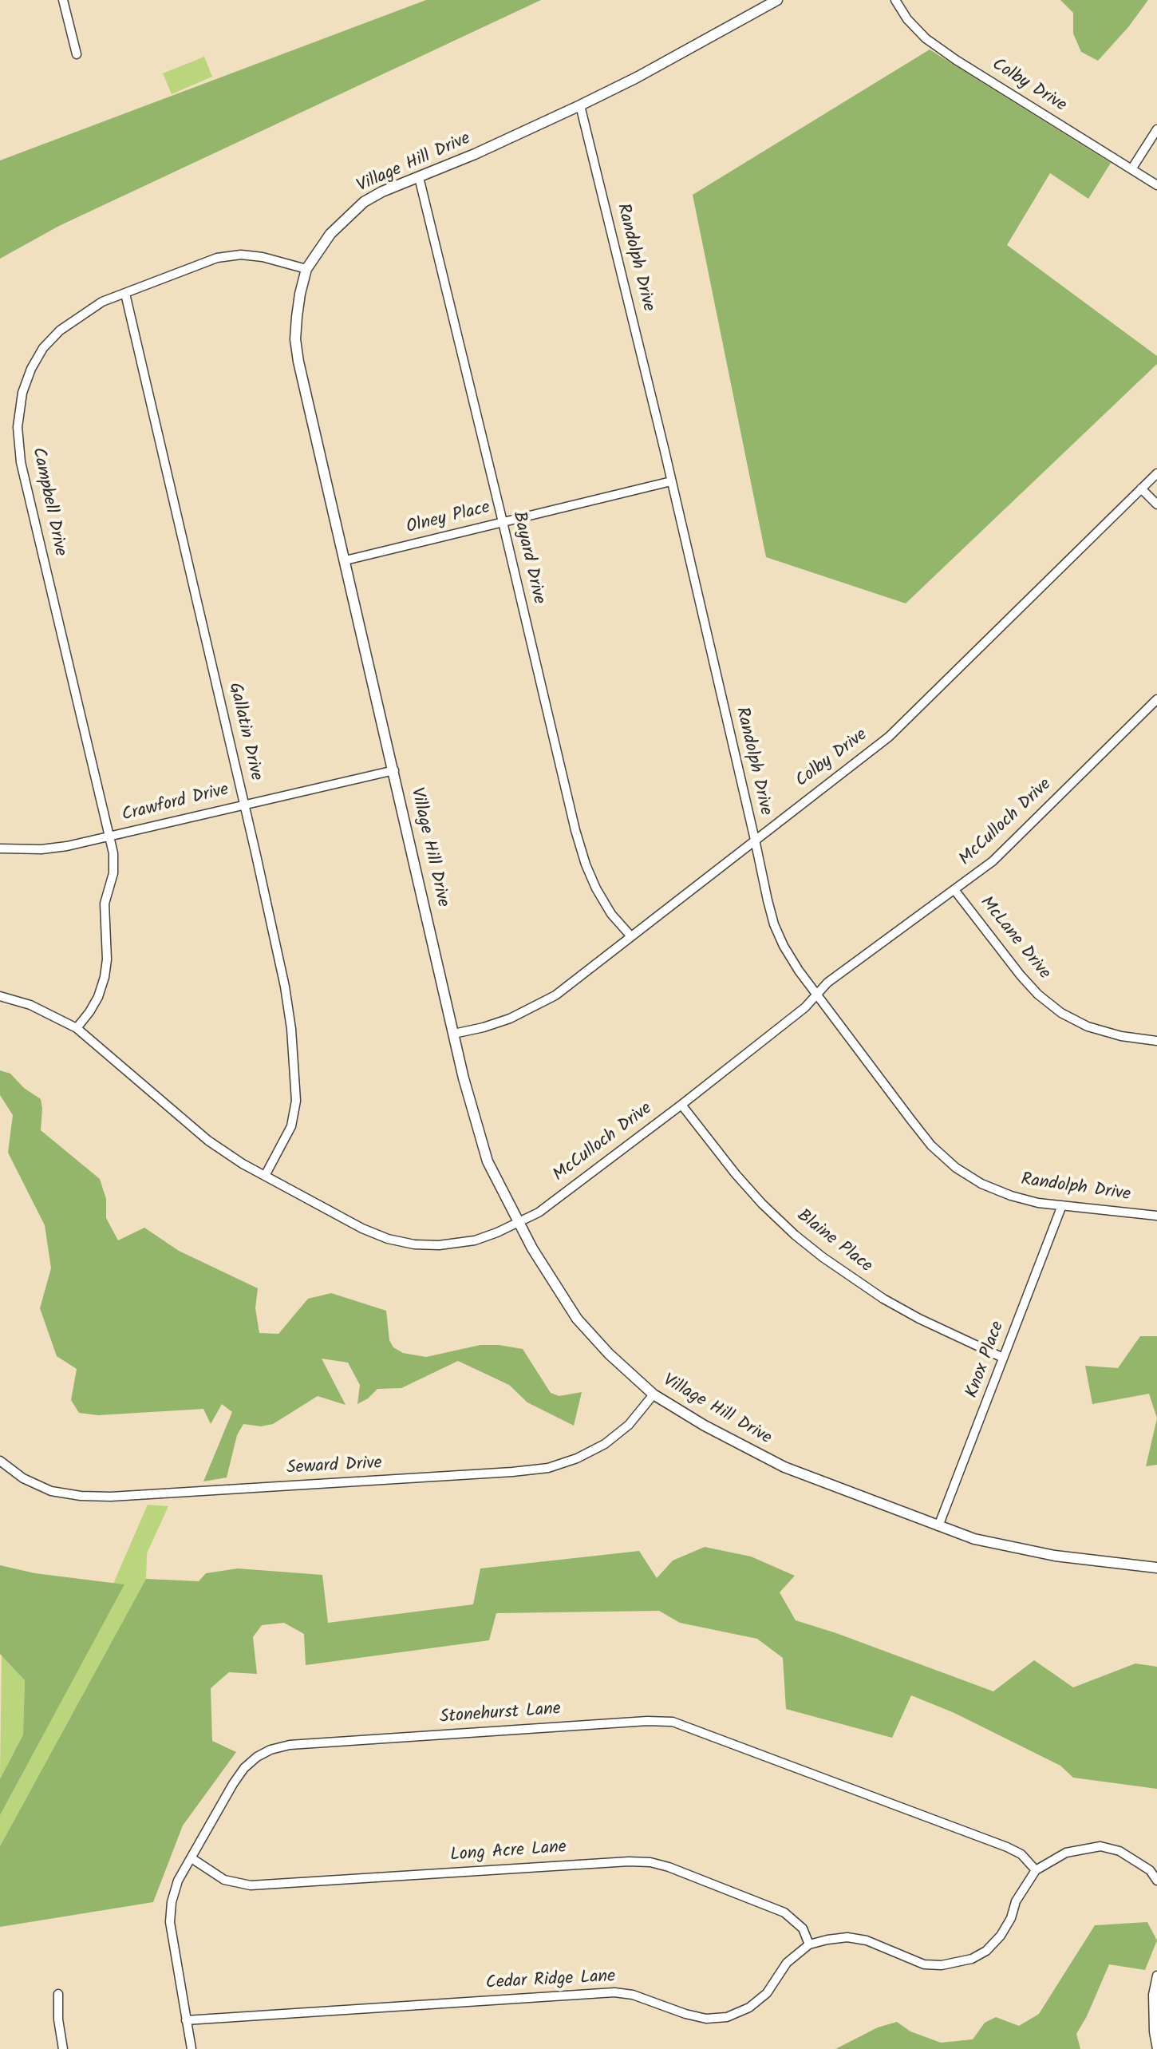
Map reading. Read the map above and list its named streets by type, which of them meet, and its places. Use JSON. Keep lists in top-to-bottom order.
{
  "streets": {
    "street": [
      "Colby Drive",
      "Village Hill Drive",
      "Randolph Drive",
      "Campbell Drive",
      "Olney Place",
      "Bayard Drive",
      "Gallatin Drive",
      "Crawford Drive",
      "McCulloch Drive",
      "McLane Drive",
      "Blaine Place",
      "Knox Place",
      "Seward Drive",
      "Stonehurst Lane",
      "Long Acre Lane",
      "Cedar Ridge Lane"
    ]
  },
  "crossings": [
    ["Colby Drive", "Village Hill Drive"],
    ["Colby Drive", "Randolph Drive"],
    ["Colby Drive", "Bayard Drive"],
    ["Village Hill Drive", "Randolph Drive"],
    ["Village Hill Drive", "Campbell Drive"],
    ["Village Hill Drive", "Olney Place"],
    ["Village Hill Drive", "Bayard Drive"],
    ["Village Hill Drive", "Crawford Drive"],
    ["Village Hill Drive", "McCulloch Drive"],
    ["Village Hill Drive", "Knox Place"],
    ["Village Hill Drive", "Seward Drive"],
    ["Randolph Drive", "Olney Place"],
    ["Randolph Drive", "McCulloch Drive"],
    ["Randolph Drive", "Knox Place"],
    ["Campbell Drive", "Gallatin Drive"],
    ["Campbell Drive", "Crawford Drive"],
    ["Campbell Drive", "McCulloch Drive"],
    ["Olney Place", "Bayard Drive"],
    ["Gallatin Drive", "Crawford Drive"],
    ["Gallatin Drive", "McCulloch Drive"],
    ["McCulloch Drive", "McLane Drive"],
    ["McCulloch Drive", "Blaine Place"],
    ["Blaine Place", "Knox Place"],
    ["Stonehurst Lane", "Long Acre Lane"],
    ["Stonehurst Lane", "Cedar Ridge Lane"],
    ["Long Acre Lane", "Cedar Ridge Lane"]
  ]
}
